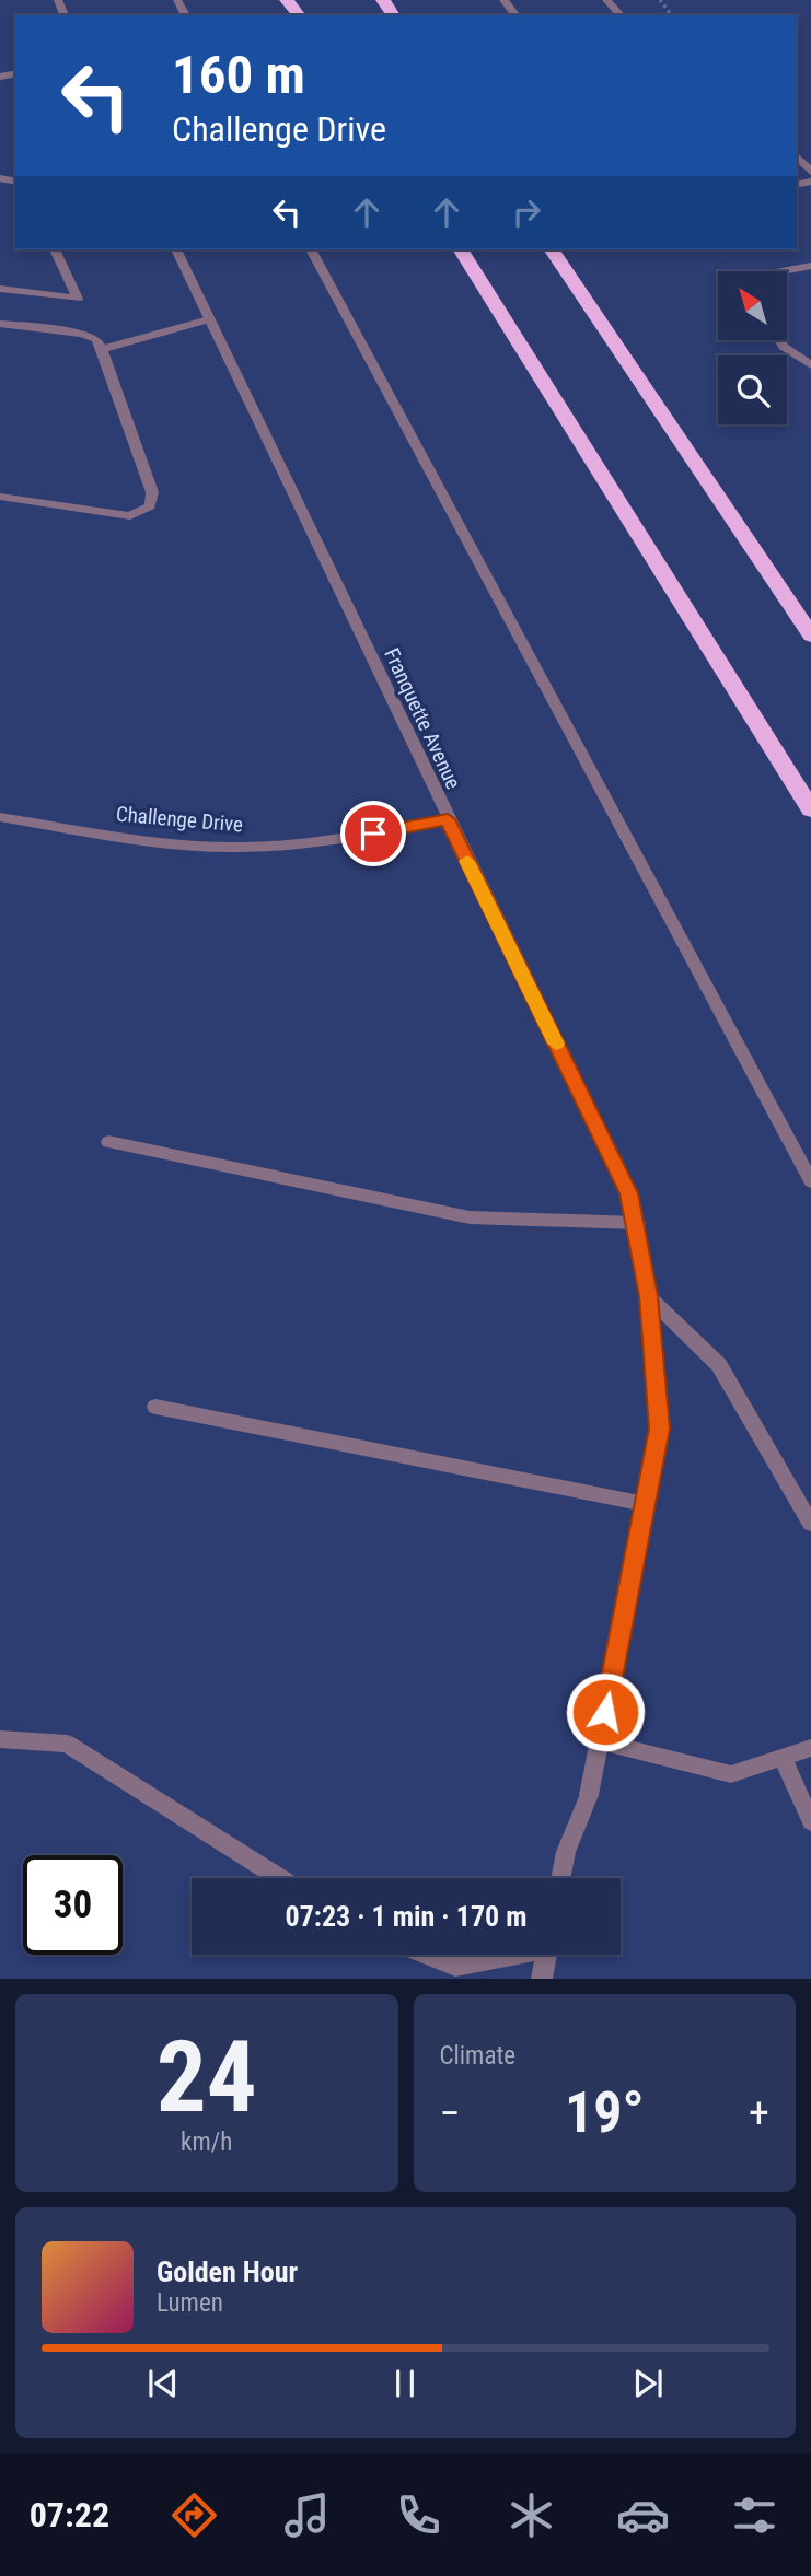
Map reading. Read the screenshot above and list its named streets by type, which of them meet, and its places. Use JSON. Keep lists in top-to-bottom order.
{
  "streets": {
    "street": ["Franquette Avenue", "Challenge Drive"]
  },
  "crossings": [
    ["Franquette Avenue", "Challenge Drive"]
  ],
  "north": "top left",
  "page": {
    "turn": ["160 m", "Challenge Drive"],
    "limit": "30",
    "trip": "07:23 · 1 min · 170 m",
    "tile": [
      ["24", "km/h"],
      "Climate"
    ],
    "heat": ["−", "19°", "+"],
    "song": ["Golden Hour", "Lumen"],
    "tabs": "07:22"
  }
}
